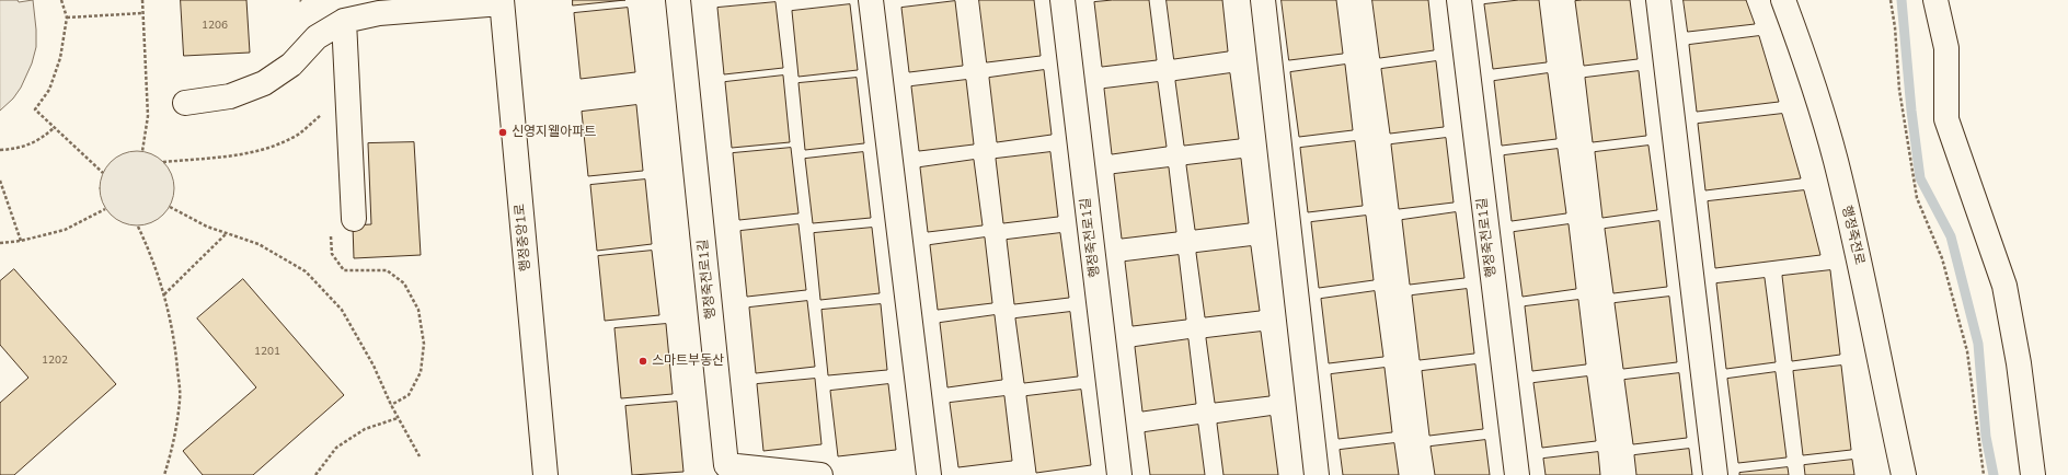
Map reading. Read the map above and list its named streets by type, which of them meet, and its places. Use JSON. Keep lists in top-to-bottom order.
{
  "streets": {
    "street": ["행정죽전로", "행정중앙1로", "행정죽전로1길"]
  },
  "places": ["신영지웰아파트", "스마트부동산"],
  "house_numbers": ["1206", "1201", "1202"]
}
